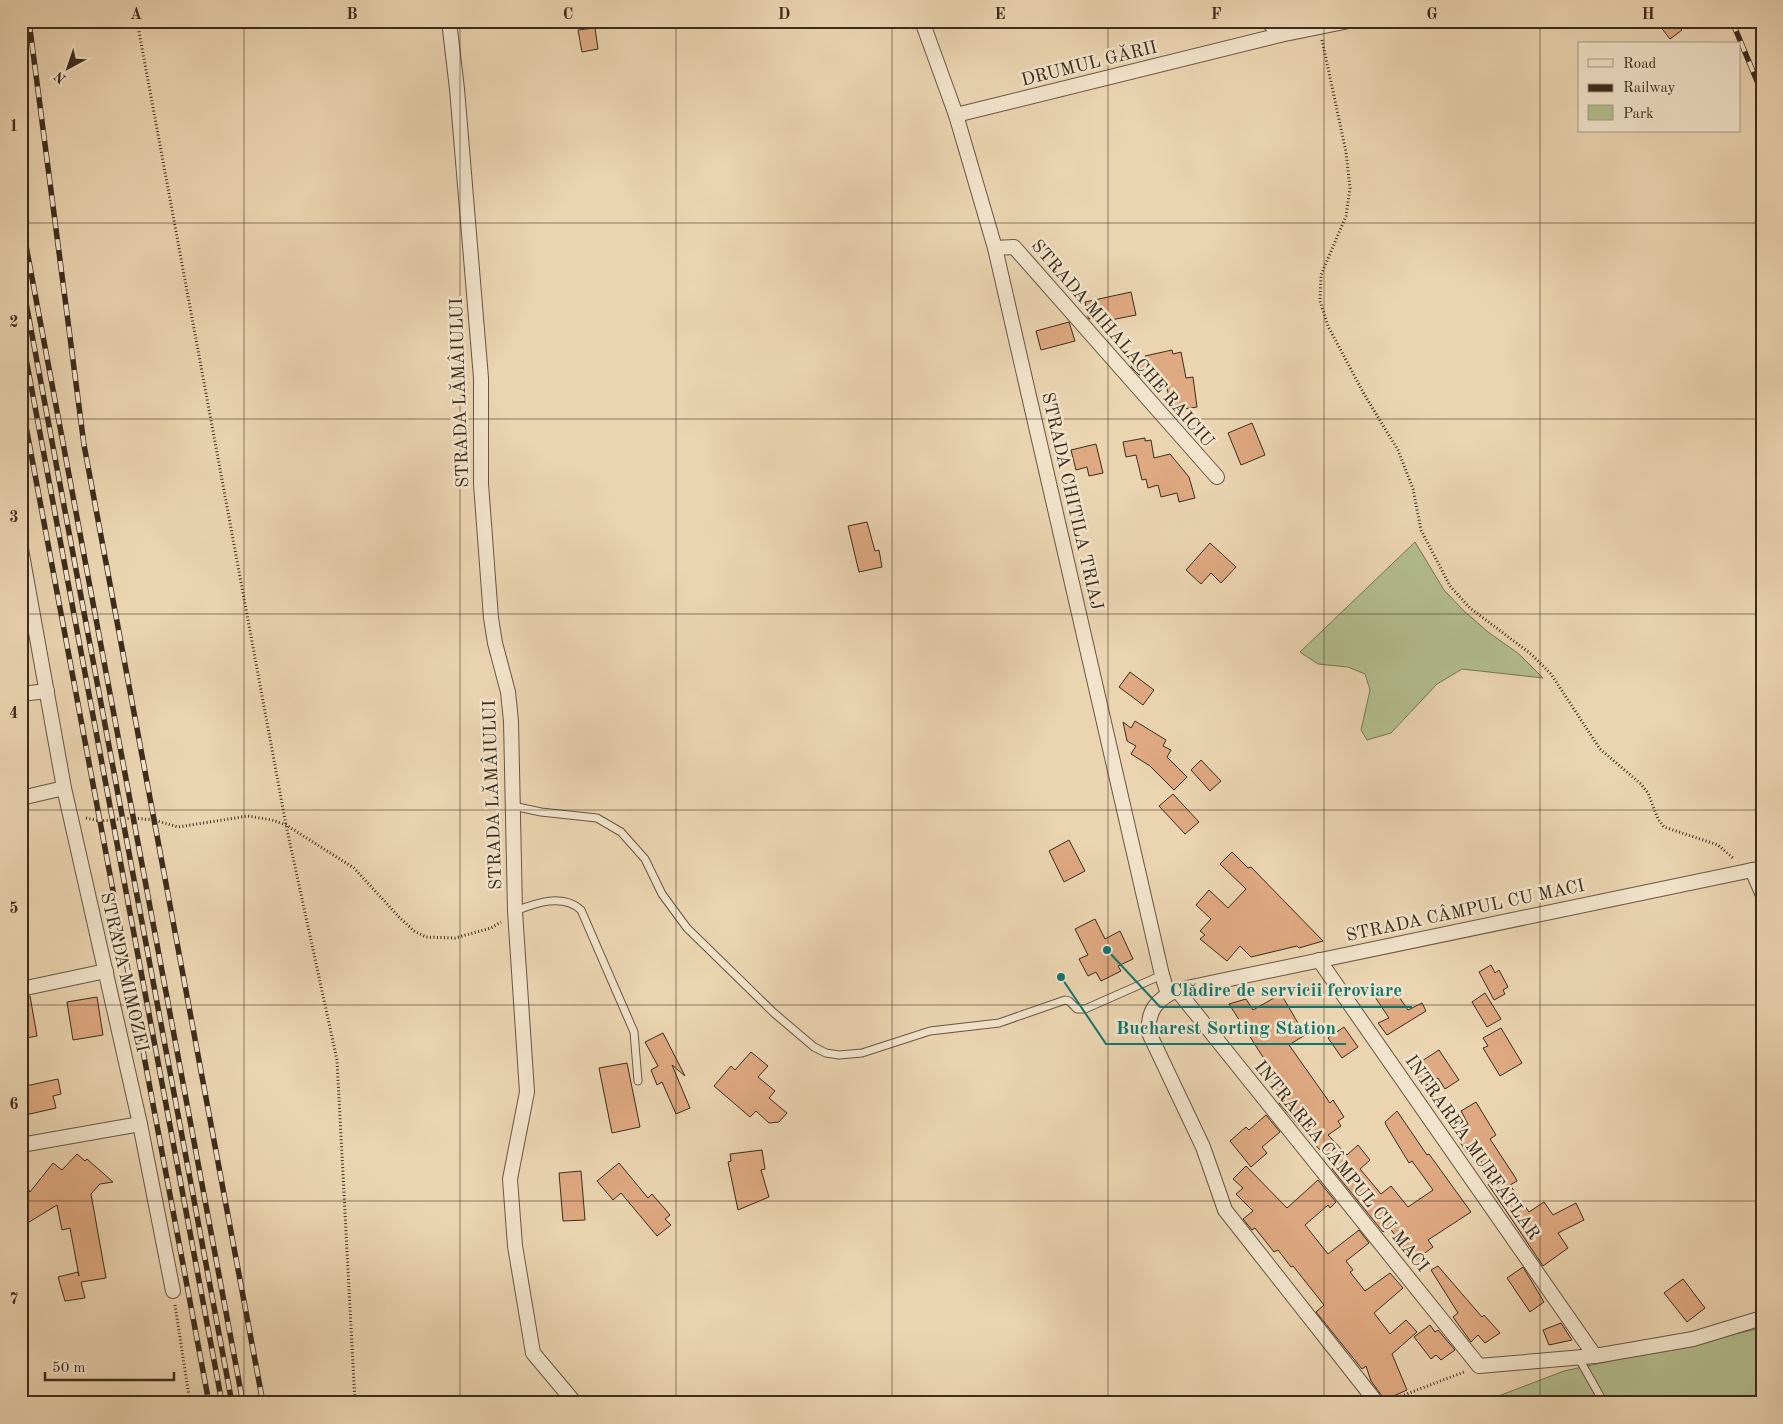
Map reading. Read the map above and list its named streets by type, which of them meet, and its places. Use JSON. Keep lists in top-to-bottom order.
{
  "streets": {
    "street": [
      "DRUMUL GĂRII",
      "STRADA MIHALACHE RAICIU",
      "STRADA LĂMÂIULUI",
      "STRADA CHITILA TRIAJ",
      "STRADA CÂMPUL CU MACI",
      "STRADA MIMOZEI",
      "INTRAREA MURFATLAR",
      "INTRAREA CÂMPUL CU MACI"
    ]
  },
  "crossings": [
    ["DRUMUL GĂRII", "STRADA CHITILA TRIAJ"],
    ["STRADA MIHALACHE RAICIU", "STRADA CHITILA TRIAJ"],
    ["STRADA CHITILA TRIAJ", "STRADA CÂMPUL CU MACI"],
    ["STRADA CHITILA TRIAJ", "INTRAREA CÂMPUL CU MACI"],
    ["STRADA CÂMPUL CU MACI", "INTRAREA MURFATLAR"],
    ["STRADA CÂMPUL CU MACI", "INTRAREA CÂMPUL CU MACI"]
  ],
  "places": ["Clădire de servicii feroviare", "Bucharest Sorting Station"],
  "legend": ["Road", "Railway", "Park"],
  "scale_bar": "50 m",
  "north": "bottom left",
  "grid": {
    "columns": [
      "A",
      "B",
      "C",
      "D",
      "E",
      "F",
      "G",
      "H"
    ],
    "rows": [
      "1",
      "2",
      "3",
      "4",
      "5",
      "6",
      "7"
    ]
  }
}
